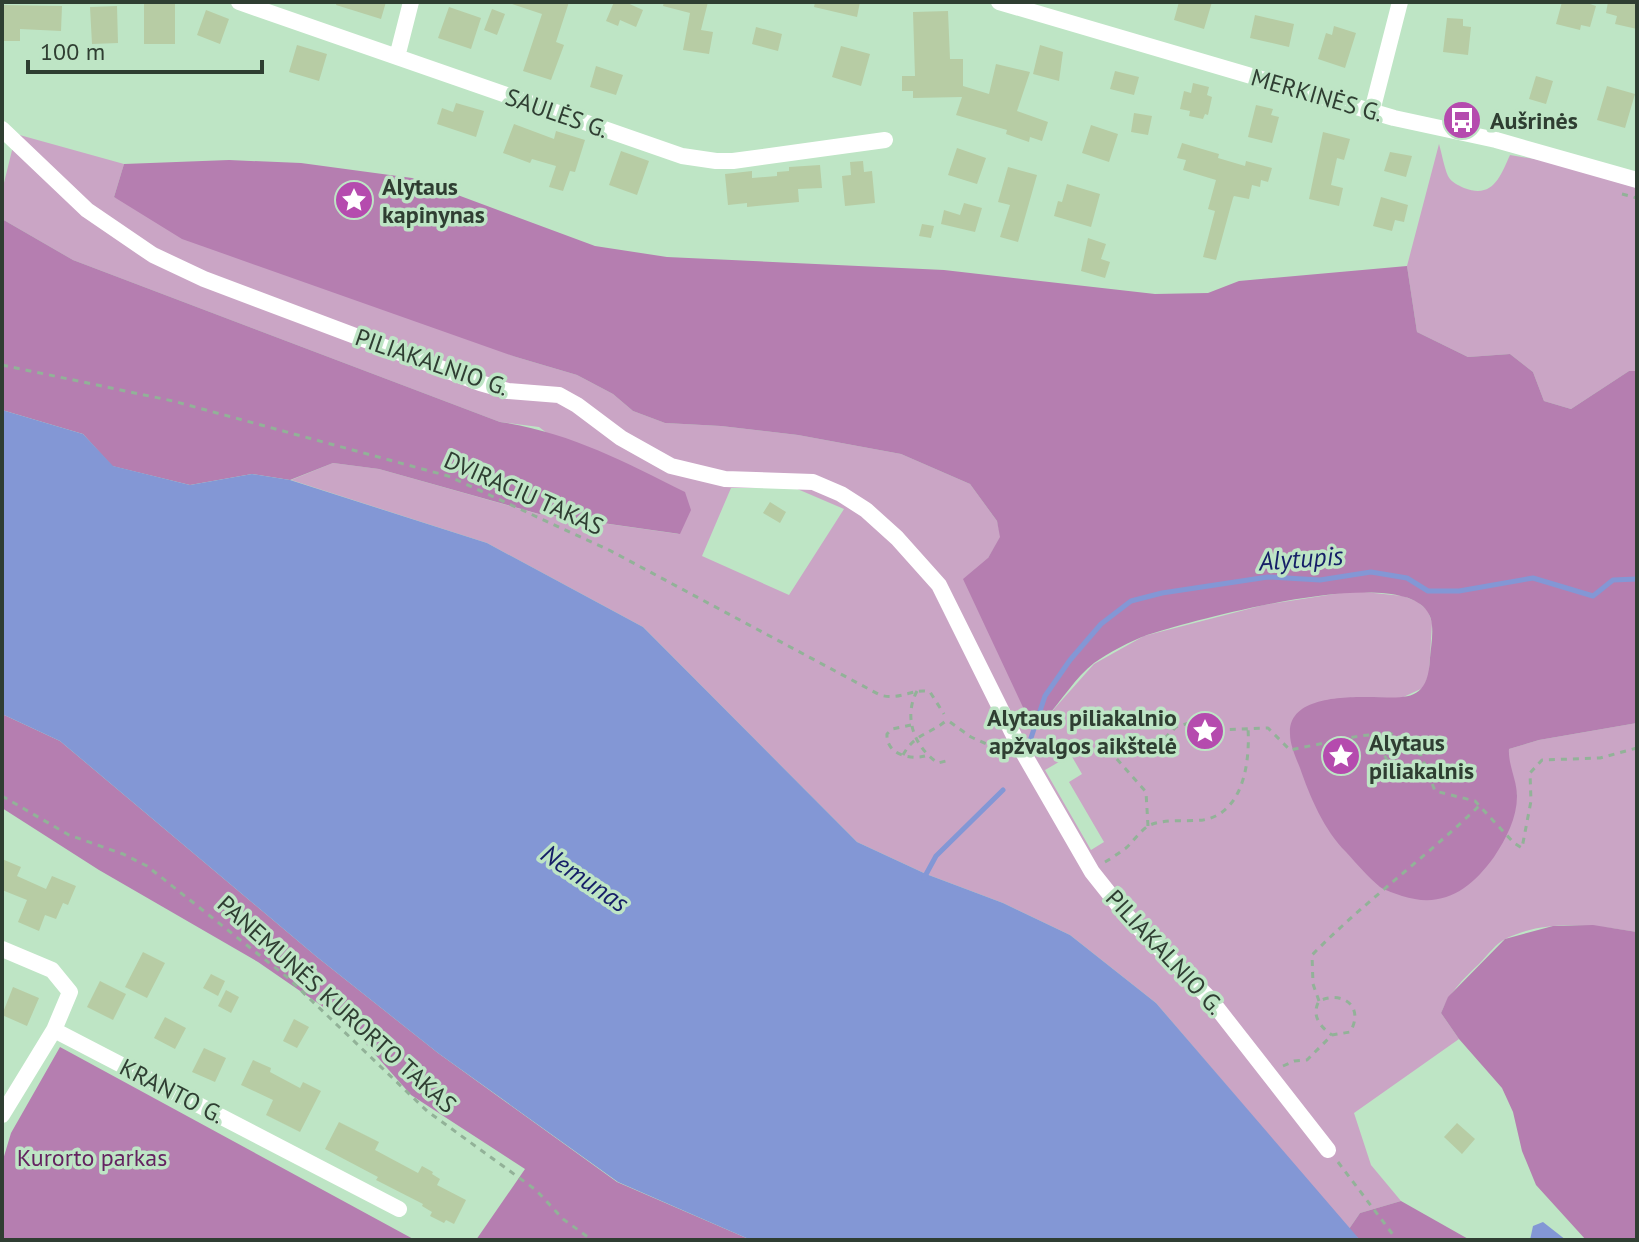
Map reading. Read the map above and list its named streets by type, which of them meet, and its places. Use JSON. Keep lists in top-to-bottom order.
{
  "streets": {
    "street": [
      "MERKINĖS G.",
      "SAULĖS G.",
      "PILIAKALNIO G.",
      "KRANTO G."
    ],
    "path": ["DVIRACIU TAKAS", "PANEMUNĖS KURORTO TAKAS"]
  },
  "water": ["Alytupis", "Nemunas"],
  "parks": ["Kurorto parkas"],
  "places": {
    "bus stop": ["Aušrinės"],
    "place": ["Alytaus kapinynas", "Alytaus piliakalnio apžvalgos aikštelė", "Alytaus piliakalnis"]
  },
  "scale_bar": "100 m"
}
